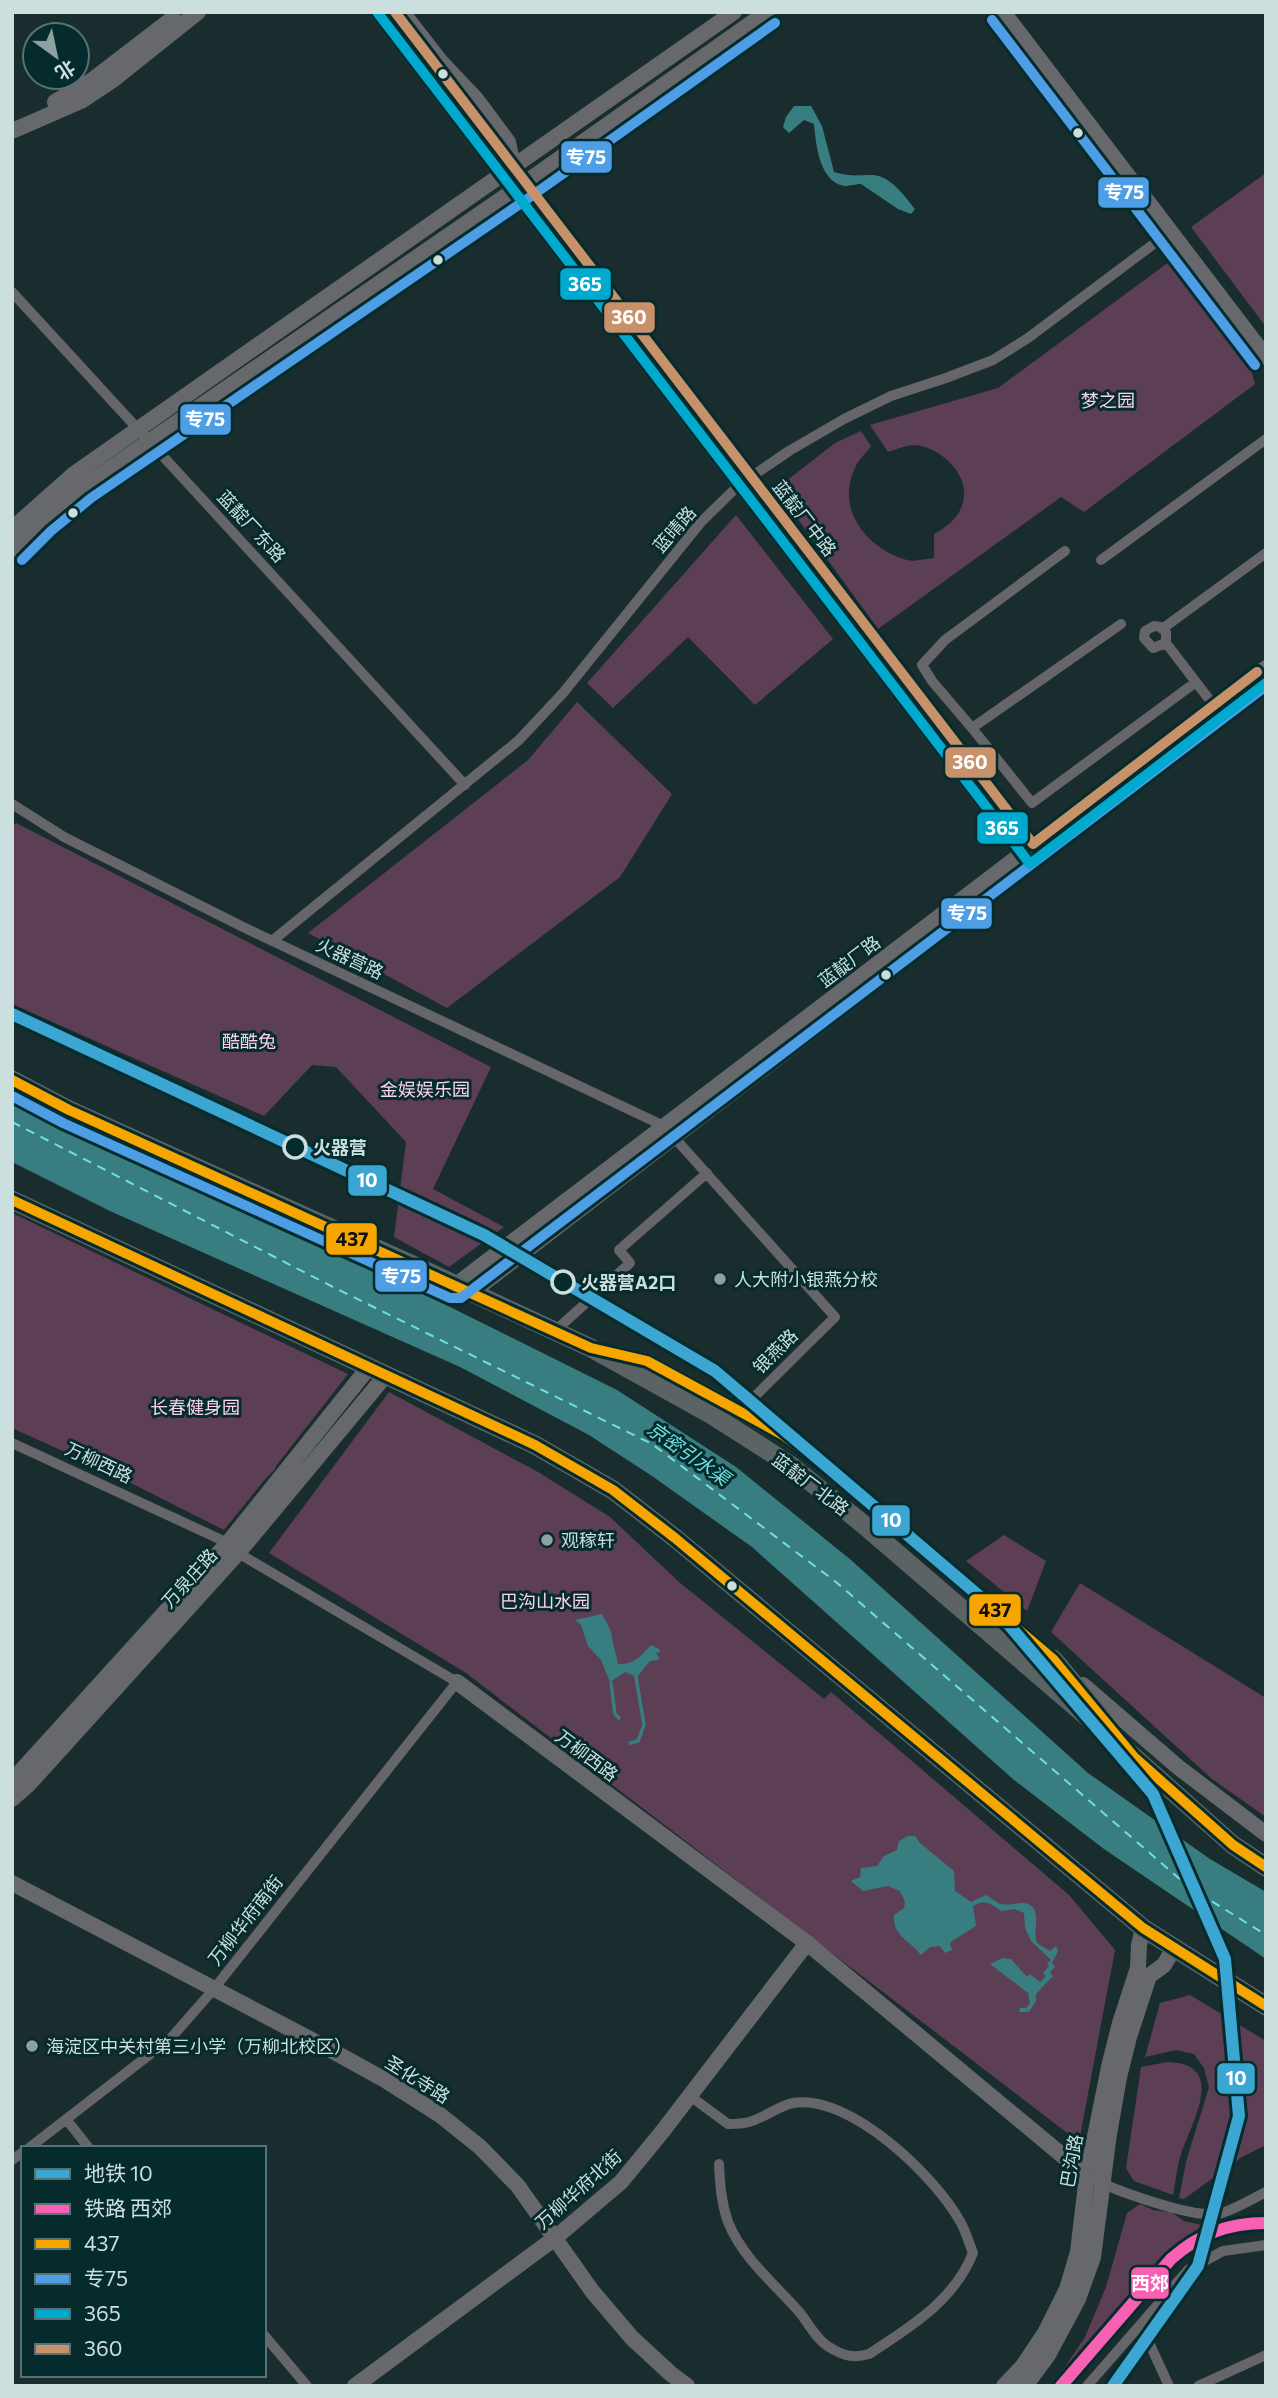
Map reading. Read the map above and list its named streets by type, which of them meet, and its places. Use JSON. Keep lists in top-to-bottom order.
{
  "streets": {
    "highway": ["蓝靛厂北路"],
    "street": [
      "蓝靛厂中路",
      "蓝靛厂东路",
      "蓝晴路",
      "火器营路",
      "蓝靛厂路",
      "银燕路",
      "万柳西路",
      "万泉庄路",
      "万柳华府南街",
      "圣化寺路",
      "巴沟路",
      "万柳华府北街"
    ]
  },
  "crossings": [
    ["蓝靛厂中路", "蓝晴路"],
    ["蓝靛厂中路", "蓝靛厂路"],
    ["蓝靛厂东路", "蓝晴路"],
    ["蓝晴路", "火器营路"],
    ["火器营路", "蓝靛厂路"],
    ["蓝靛厂路", "蓝靛厂北路"],
    ["银燕路", "蓝靛厂北路"],
    ["万柳西路", "万泉庄路"],
    ["万柳西路", "万柳华府南街"],
    ["万柳西路", "巴沟路"],
    ["万柳西路", "万柳华府北街"],
    ["万柳华府南街", "圣化寺路"],
    ["圣化寺路", "万柳华府北街"]
  ],
  "water": ["京密引水渠"],
  "parks": [
    "梦之园",
    "酷酷兔",
    "金娱娱乐园",
    "长春健身园",
    "巴沟山水园"
  ],
  "places": [
    "火器营",
    "人大附小银燕分校",
    "火器营A2口",
    "观稼轩",
    "海淀区中关村第三小学（万柳北校区）"
  ],
  "lines": [
    "transit line 365",
    "transit line 360",
    "transit line 专75",
    "metro line 10",
    "transit line 437",
    "rail line 西郊"
  ],
  "legend": [
    "地铁 10",
    "铁路 西郊",
    "437",
    "专75",
    "365",
    "360"
  ],
  "north": "bottom right"
}
